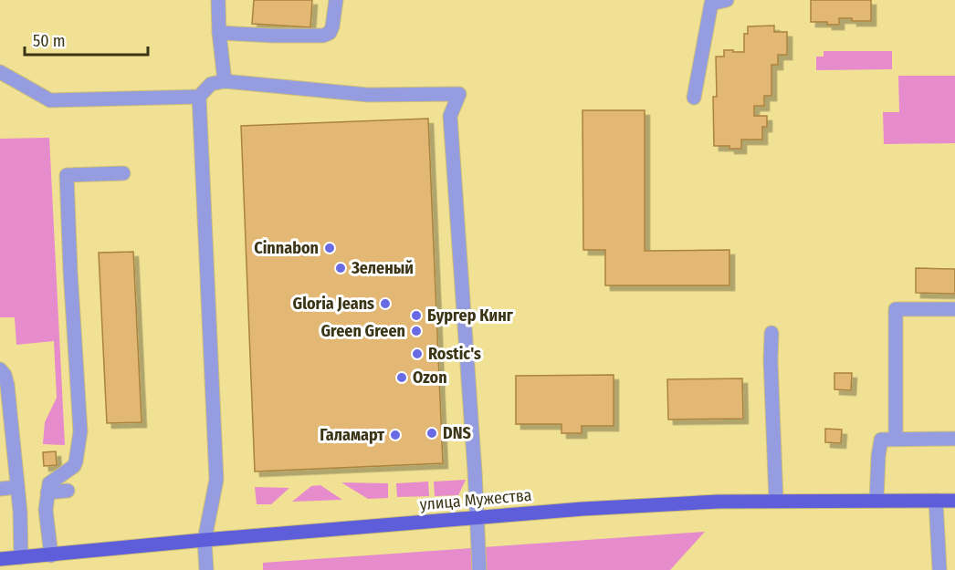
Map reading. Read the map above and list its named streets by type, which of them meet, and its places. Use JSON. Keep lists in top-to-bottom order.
{
  "streets": {
    "main road": ["улица Мужества"]
  },
  "places": [
    "Cinnabon",
    "Зеленый",
    "Gloria Jeans",
    "Бургер Кинг",
    "Green Green",
    "Rostic's",
    "Ozon",
    "DNS",
    "Галамарт"
  ],
  "scale_bar": "50 m"
}
